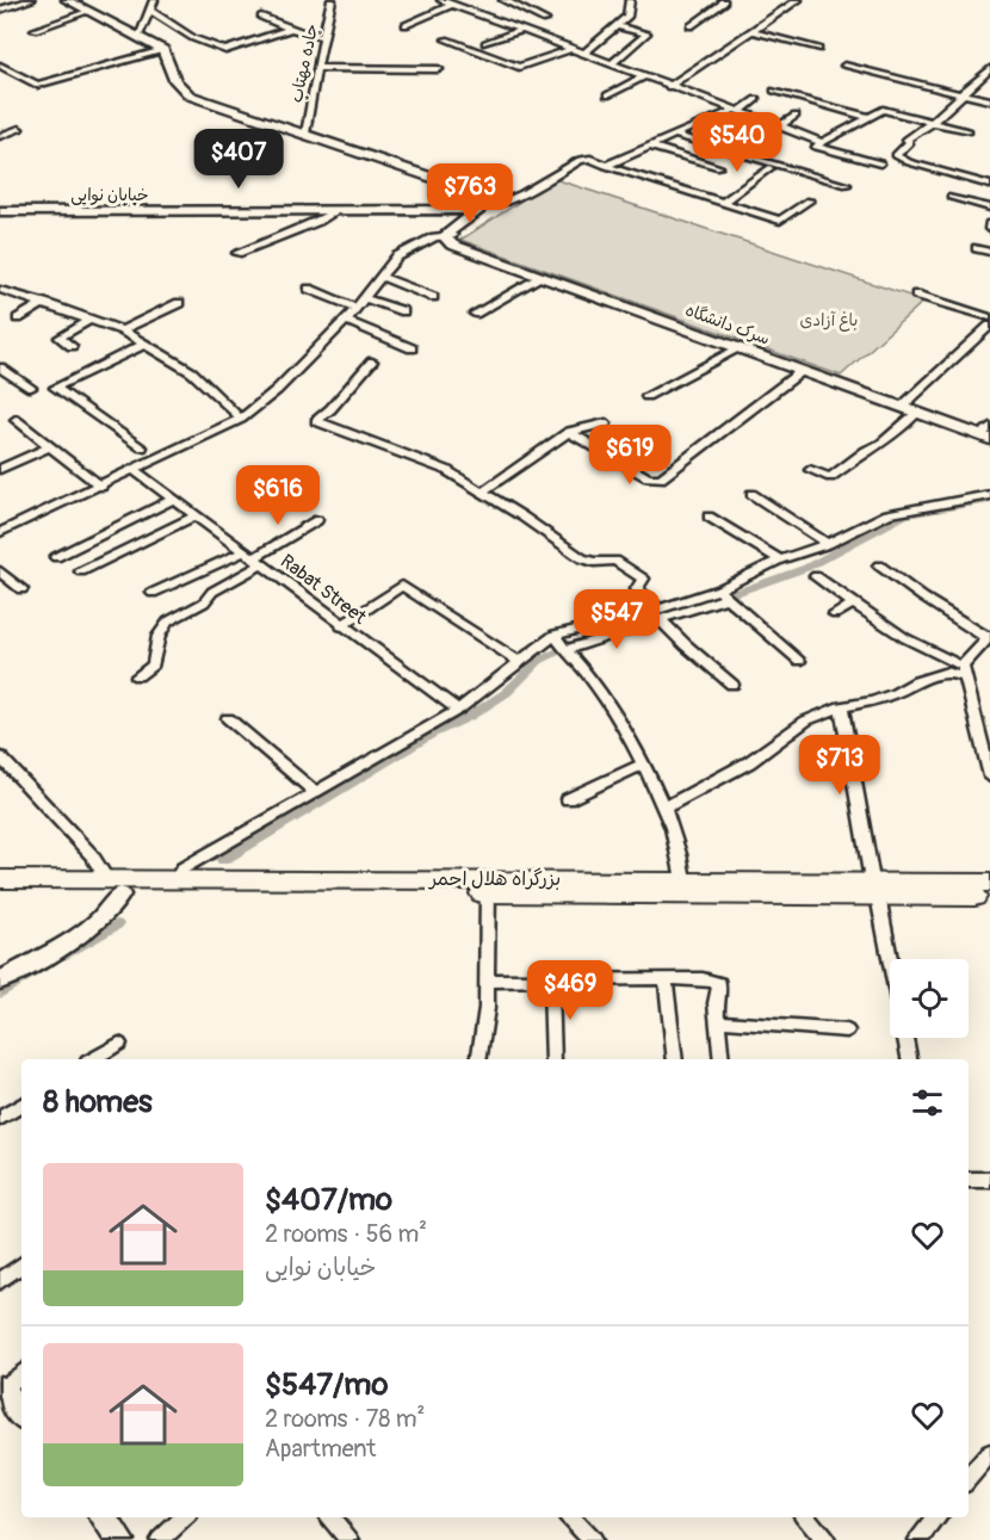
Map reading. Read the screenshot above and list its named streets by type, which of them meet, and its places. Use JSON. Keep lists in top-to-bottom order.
{
  "streets": {
    "highway": ["بزرگراه هلال احمر"],
    "street": [
      "جاده مهتاب",
      "خیابان نوایی",
      "سرک دانشگاه",
      "Rabat Street"
    ]
  },
  "parks": ["باغ آزادی"],
  "page": {
    "price": [
      "$540",
      "$407",
      "$763",
      "$619",
      "$616",
      "$547",
      "$713",
      "$469"
    ],
    "heading": "8 homes",
    "list": [
      {
        "name": "$407/mo",
        "note": "2 rooms · 56 m² · خیابان نوایی"
      },
      {
        "name": "$547/mo",
        "note": "2 rooms · 78 m² · Apartment"
      }
    ]
  }
}
